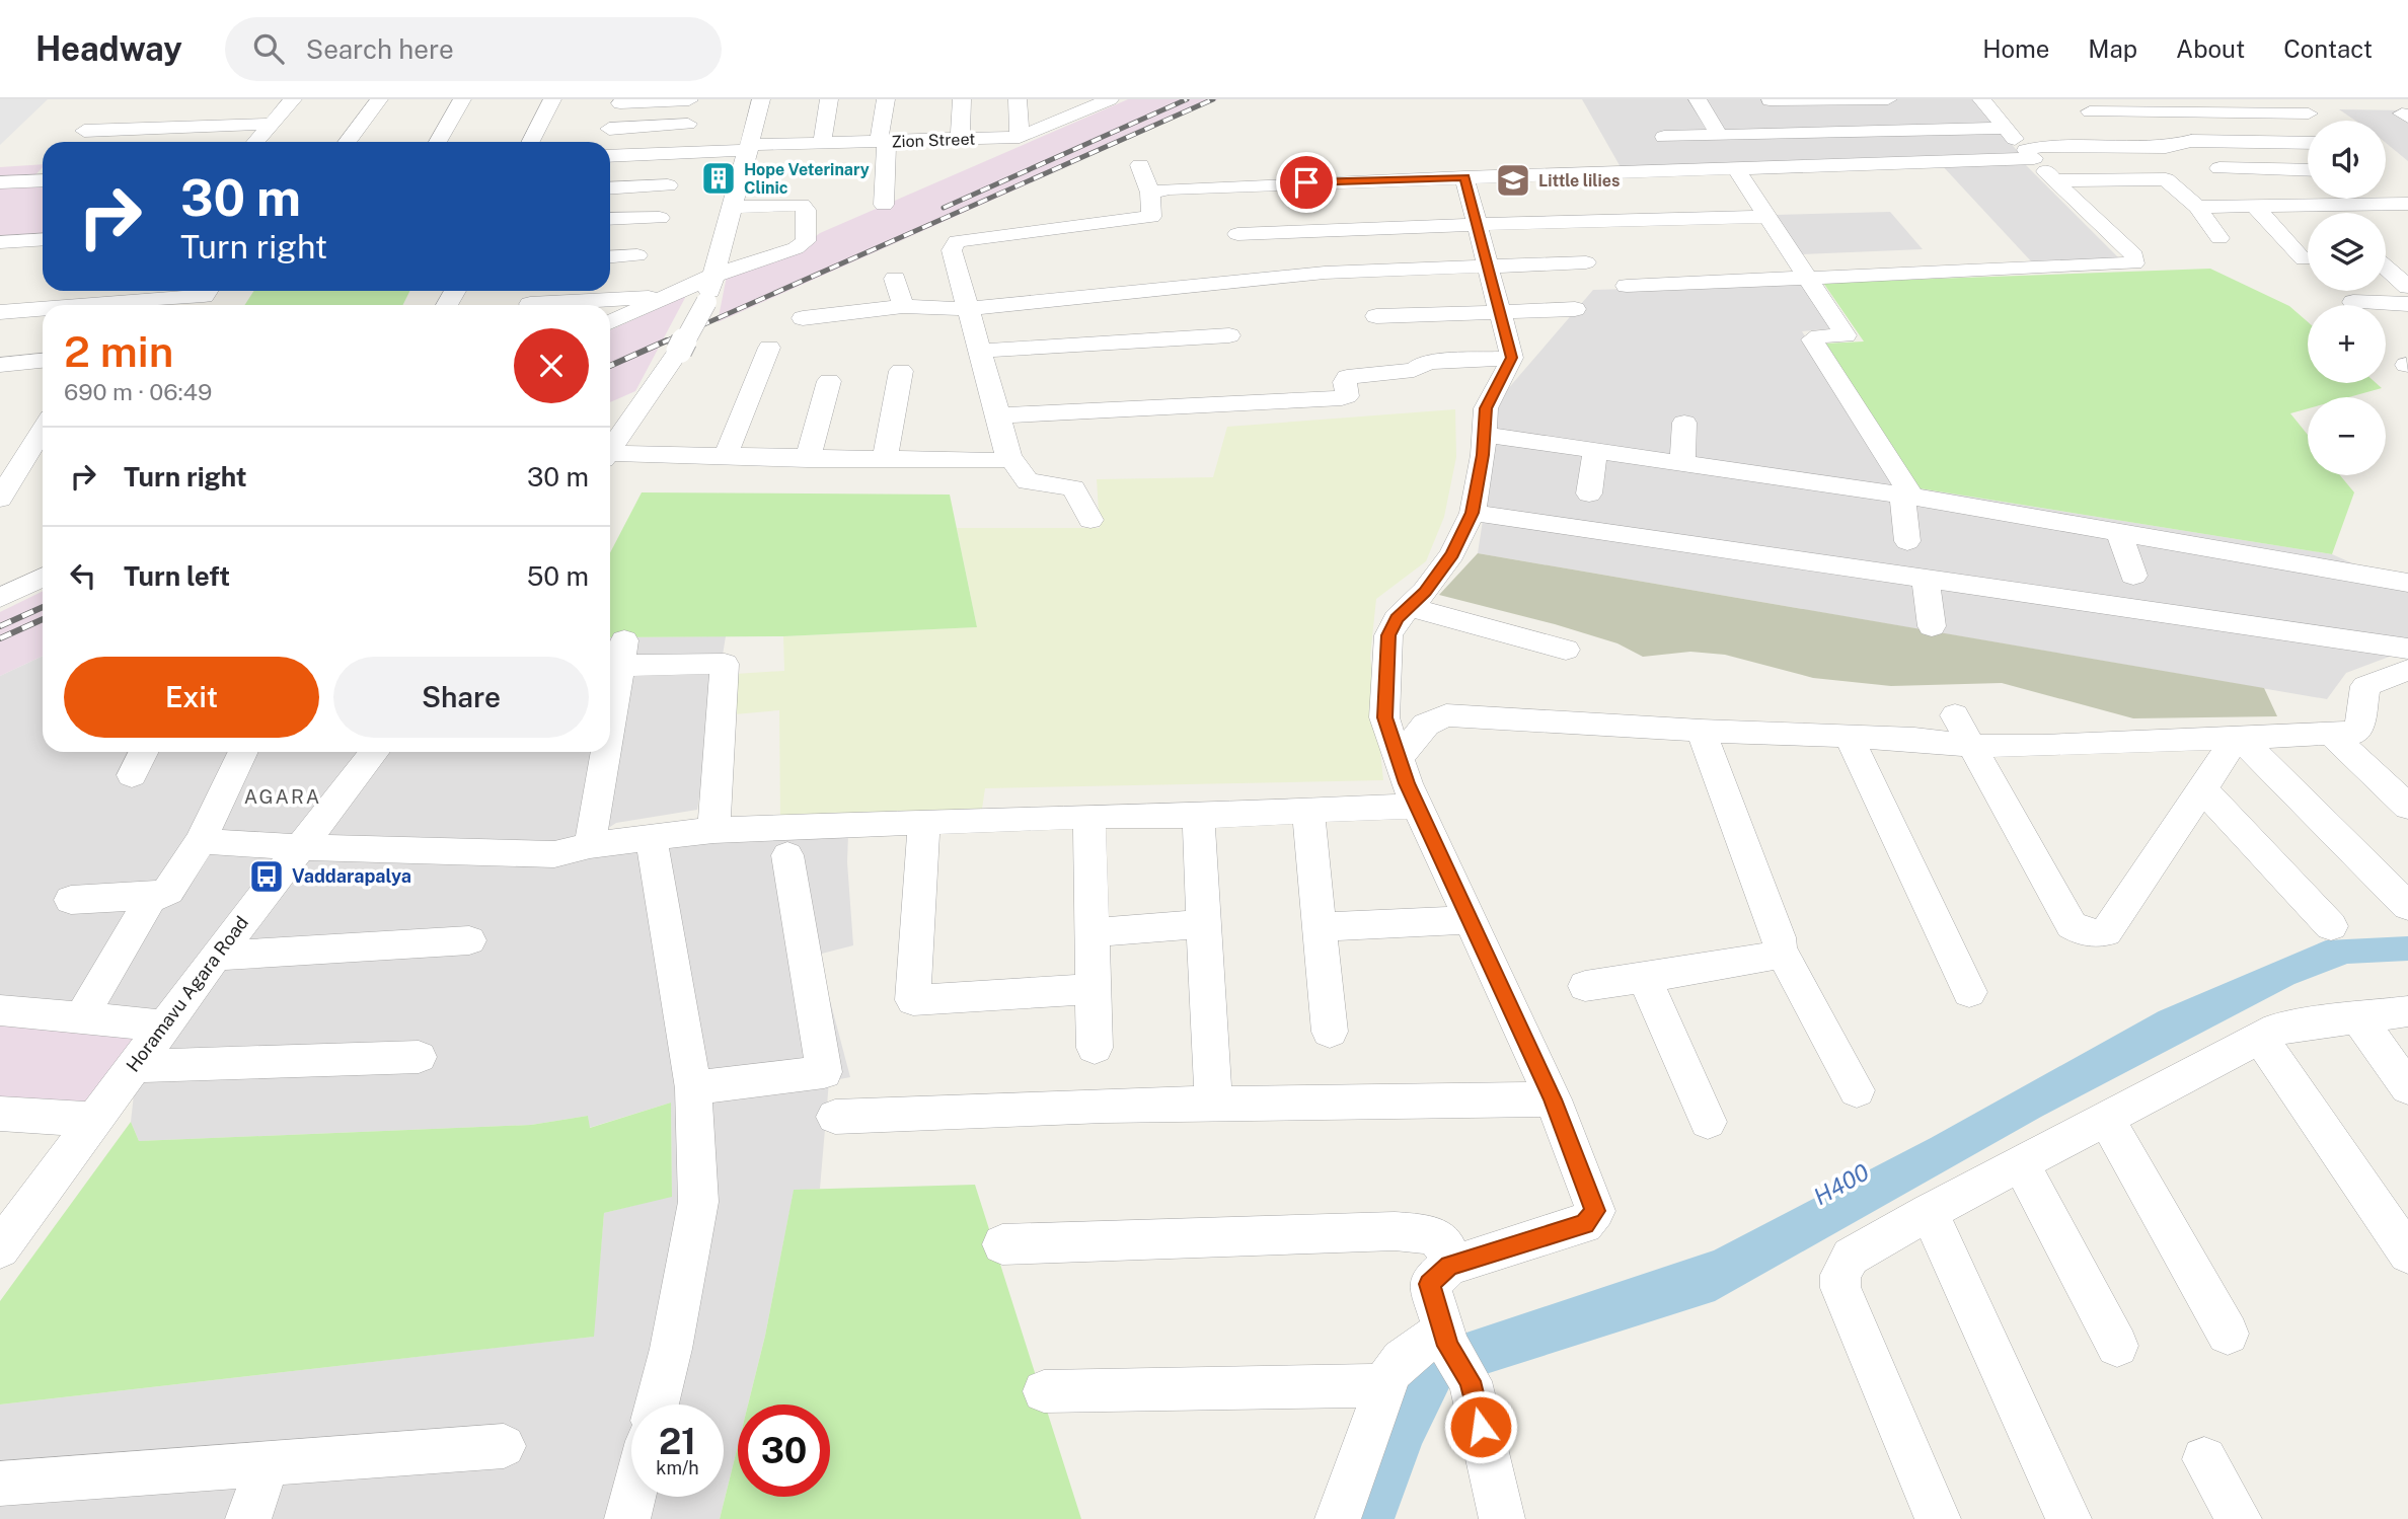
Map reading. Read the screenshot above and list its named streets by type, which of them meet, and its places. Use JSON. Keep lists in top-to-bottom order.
{
  "streets": {
    "street": ["Zion Street", "Horamavu Agara Road"]
  },
  "districts": ["AGARA"],
  "water": ["H400"],
  "places": {
    "building": ["Hope Veterinary Clinic"],
    "school or university": ["Little lilies"],
    "bus stop": ["Vaddarapalya"]
  },
  "page": {
    "header": "Headway",
    "search": "Search here",
    "nav": [
      "Home",
      "Map",
      "About",
      "Contact"
    ],
    "map_buttons": ["+", "−"],
    "turn": ["30 m", "Turn right"],
    "heading": ["2 min", "690 m · 06:49"],
    "list": [
      {
        "name": "Turn right",
        "value": "30 m"
      },
      {
        "name": "Turn left",
        "value": "50 m"
      }
    ],
    "buttons": ["Exit", "Share"],
    "speed": "21 km/h",
    "limit": "30"
  }
}
